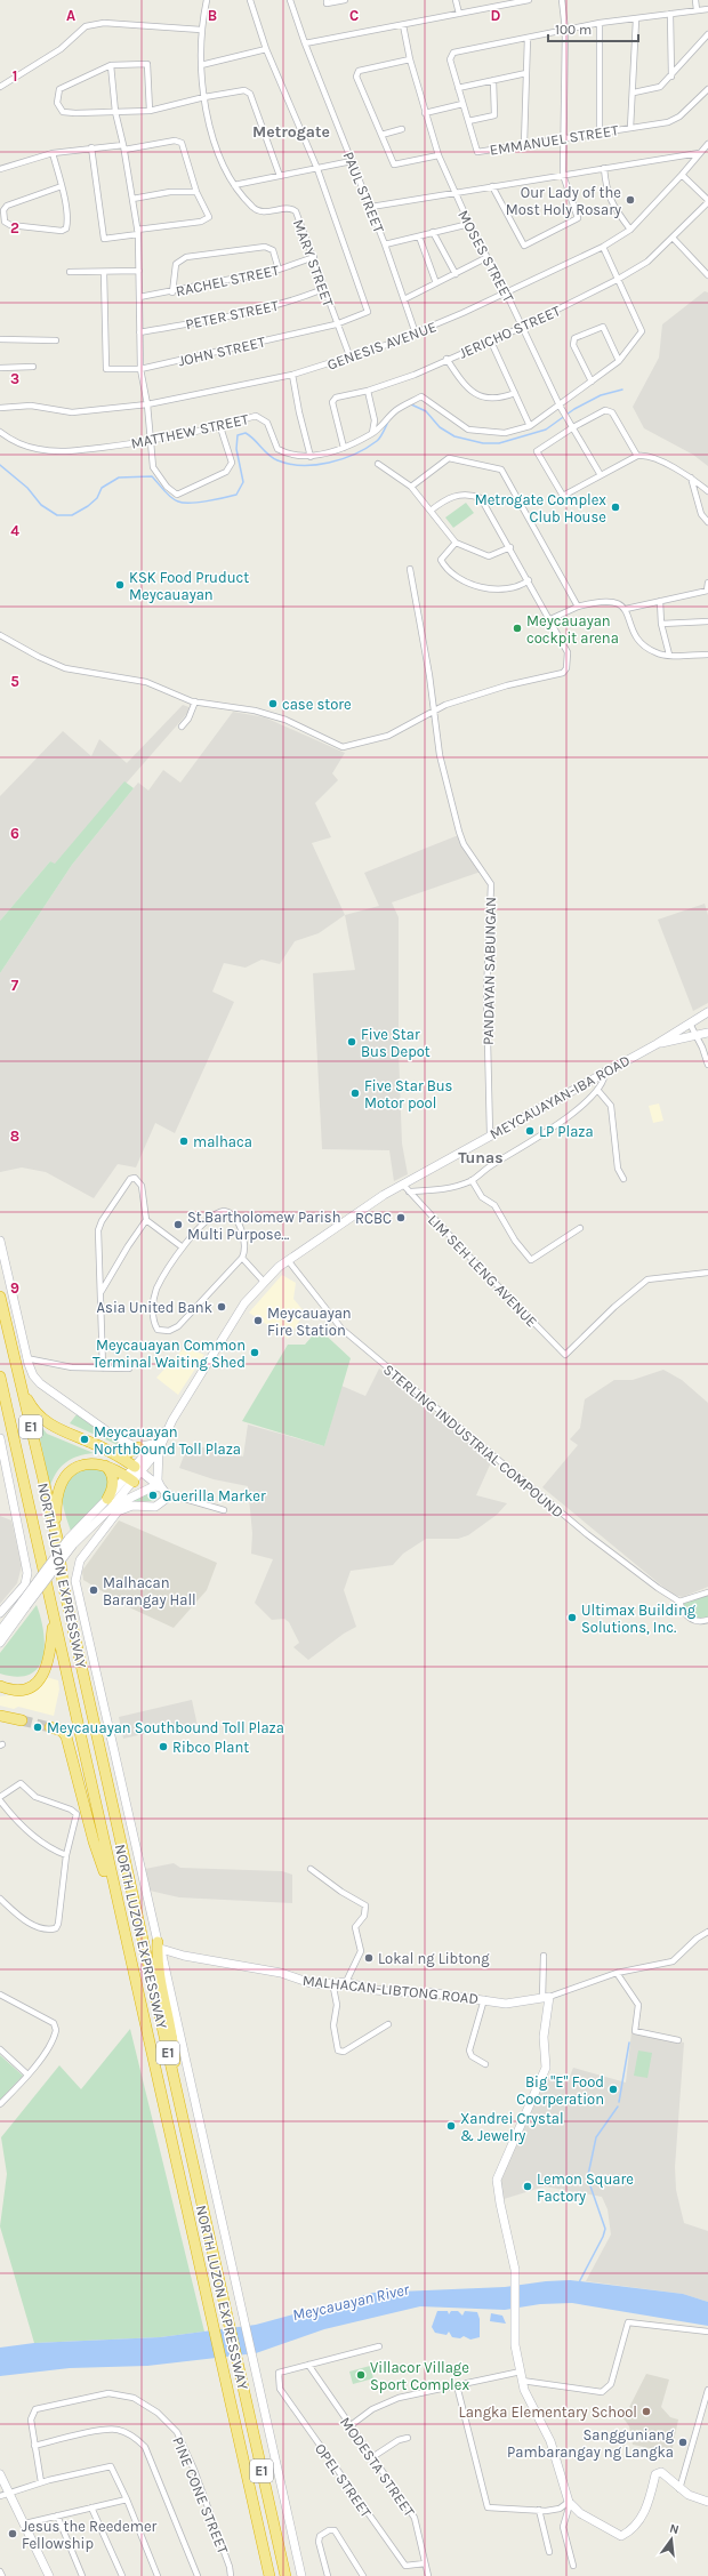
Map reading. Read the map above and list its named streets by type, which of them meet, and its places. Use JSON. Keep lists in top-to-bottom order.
{
  "streets": {
    "highway": ["E1", "NORTH LUZON EXPRESSWAY"],
    "main road": ["MEYCAUAYAN-IBA ROAD", "MALHACAN-LIBTONG ROAD"],
    "street": [
      "EMMANUEL STREET",
      "PAUL STREET",
      "MOSES STREET",
      "MARY STREET",
      "RACHEL STREET",
      "PETER STREET",
      "JERICHO STREET",
      "GENESIS AVENUE",
      "JOHN STREET",
      "MATTHEW STREET",
      "PANDAYAN SABUNGAN",
      "LIM SEH LENG AVENUE",
      "STERLING INDUSTRIAL COMPOUND",
      "MODESTA STREET",
      "OPEL STREET",
      "PINE CONE STREET"
    ]
  },
  "crossings": [
    ["PAUL STREET", "GENESIS AVENUE"],
    ["MOSES STREET", "JERICHO STREET"],
    ["MOSES STREET", "GENESIS AVENUE"],
    ["MOSES STREET", "MATTHEW STREET"],
    ["MARY STREET", "RACHEL STREET"],
    ["MARY STREET", "PETER STREET"],
    ["MARY STREET", "GENESIS AVENUE"],
    ["MARY STREET", "JOHN STREET"],
    ["JERICHO STREET", "MATTHEW STREET"],
    ["GENESIS AVENUE", "MATTHEW STREET"],
    ["PANDAYAN SABUNGAN", "MEYCAUAYAN-IBA ROAD"],
    ["MEYCAUAYAN-IBA ROAD", "LIM SEH LENG AVENUE"],
    ["MEYCAUAYAN-IBA ROAD", "STERLING INDUSTRIAL COMPOUND"],
    ["MODESTA STREET", "OPEL STREET"]
  ],
  "districts": ["Metrogate", "Tunas"],
  "water": ["Meycauayan River"],
  "places": [
    "Our Lady of the Most Holy Rosary",
    "Metrogate Complex Club House",
    "KSK Food Pruduct Meycauayan",
    "Meycauayan cockpit arena",
    "case store",
    "Five Star Bus Depot",
    "Five Star Bus Motor pool",
    "LP Plaza",
    "malhaca",
    "RCBC",
    "St.Bartholomew Parish Multi Purpose...",
    "Asia United Bank",
    "Meycauayan Fire Station",
    "Meycauayan Common Terminal Waiting Shed",
    "Meycauayan Northbound Toll Plaza",
    "Guerilla Marker",
    "Malhacan Barangay Hall",
    "Ultimax Building Solutions, Inc.",
    "Meycauayan Southbound Toll Plaza",
    "Ribco Plant",
    "Lokal ng Libtong",
    "Big \"E\" Food Coorperation",
    "Xandrei Crystal & Jewelry",
    "Lemon Square Factory",
    "Villacor Village Sport Complex",
    "Langka Elementary School",
    "Sangguniang Pambarangay ng Langka",
    "Jesus the Reedemer Fellowship"
  ],
  "scale_bar": "100 m",
  "north": "top",
  "grid": {
    "columns": [
      "A",
      "B",
      "C",
      "D"
    ],
    "rows": [
      "1",
      "2",
      "3",
      "4",
      "5",
      "6",
      "7",
      "8",
      "9"
    ]
  }
}
